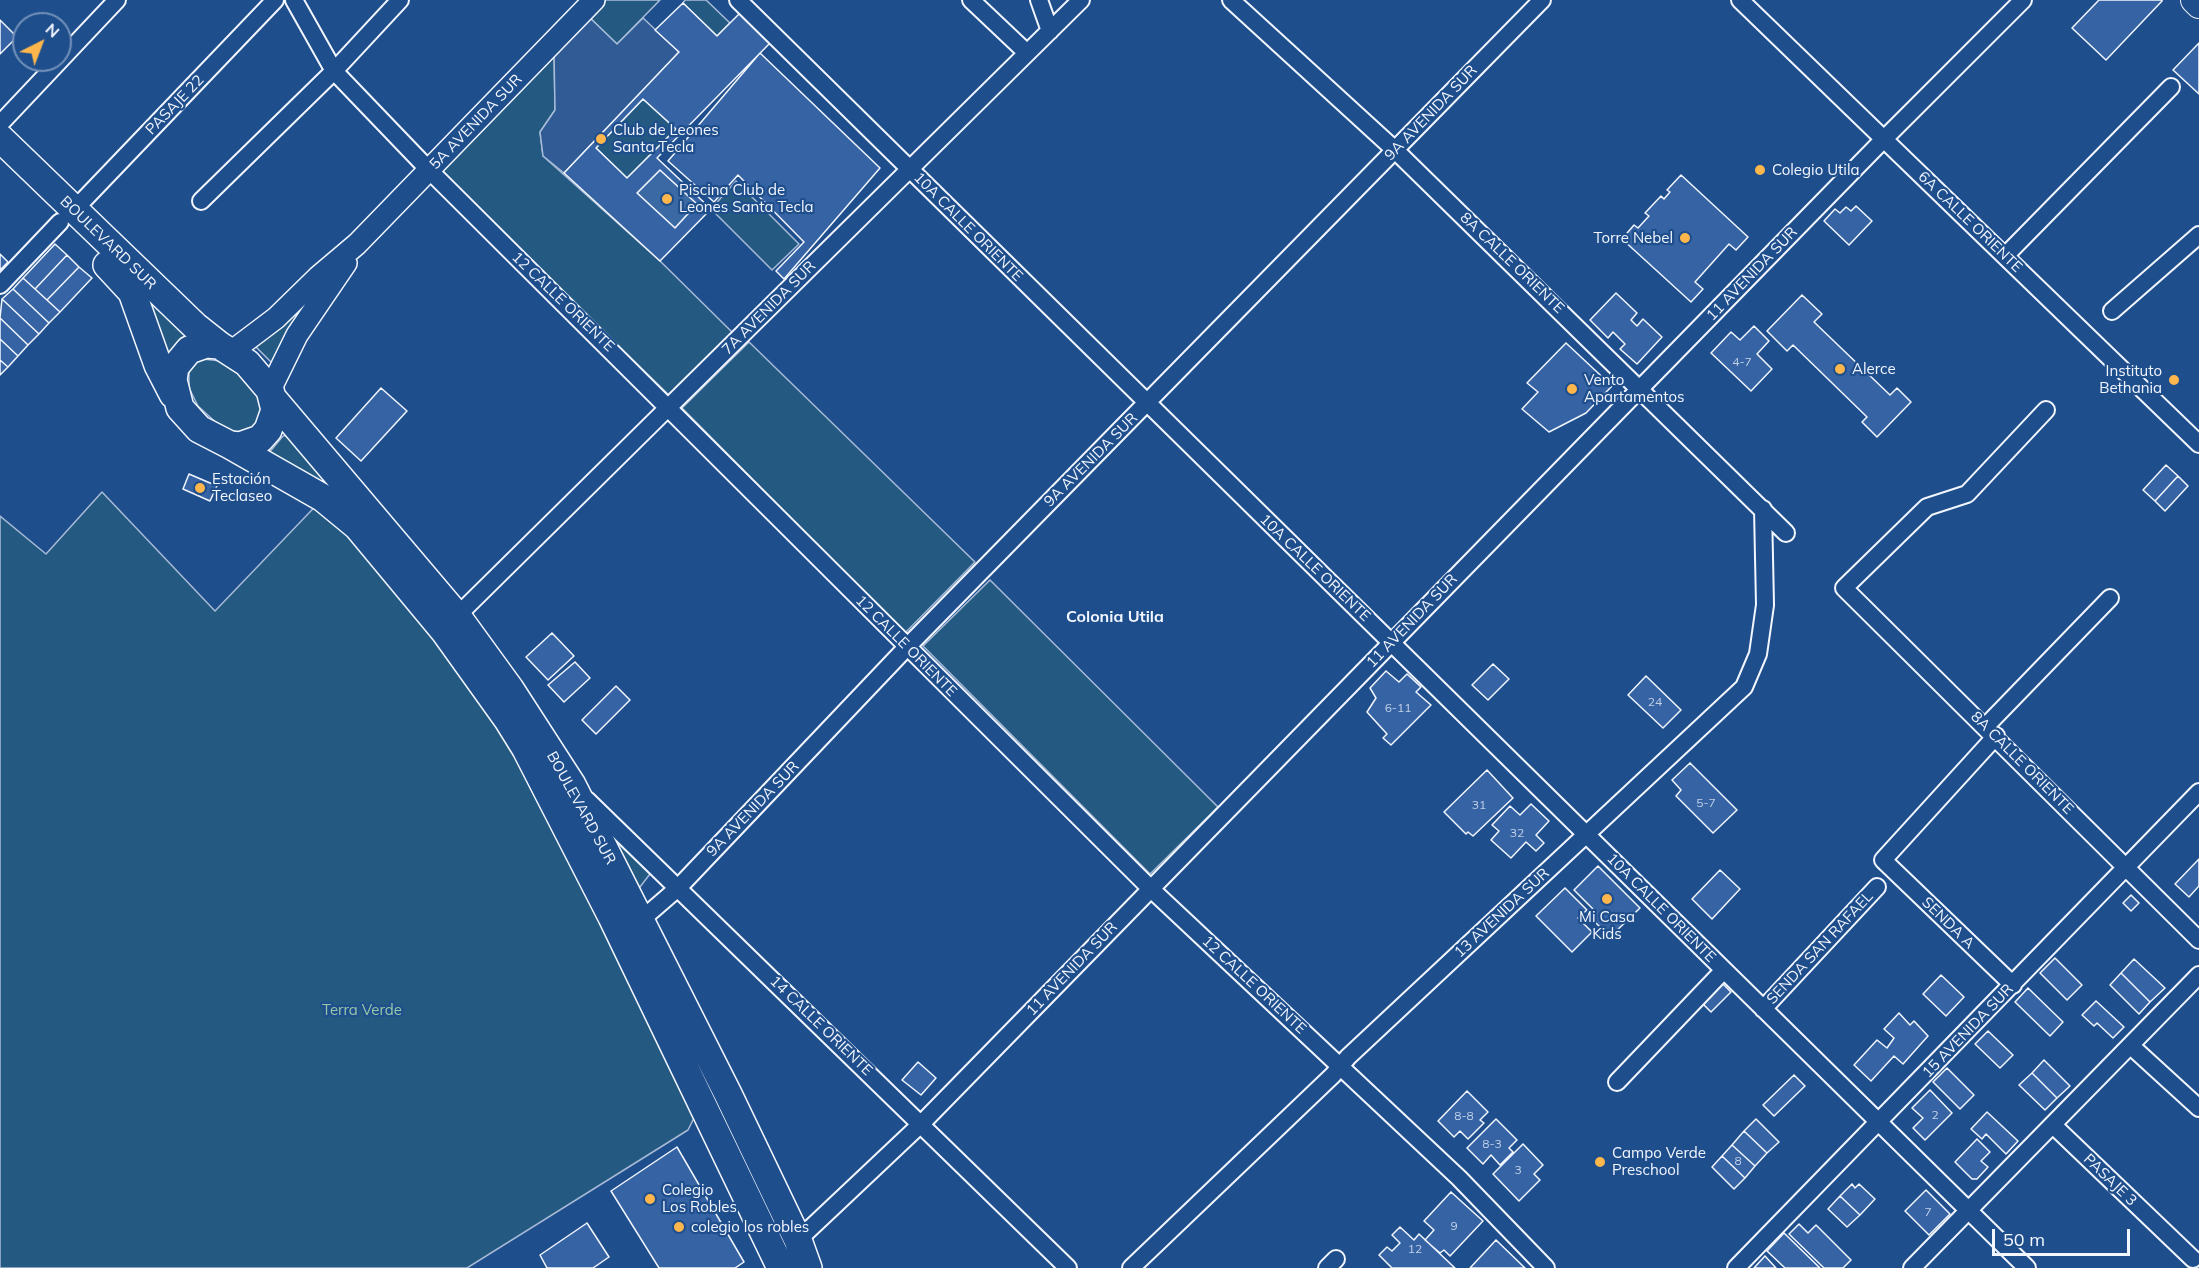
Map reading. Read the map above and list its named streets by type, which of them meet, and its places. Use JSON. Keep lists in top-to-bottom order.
{
  "streets": {
    "highway": ["BOULEVARD SUR"],
    "street": [
      "PASAJE 22",
      "9A AVENIDA SUR",
      "5A AVENIDA SUR",
      "6A CALLE ORIENTE",
      "10A CALLE ORIENTE",
      "8A CALLE ORIENTE",
      "11 AVENIDA SUR",
      "12 CALLE ORIENTE",
      "7A AVENIDA SUR",
      "13 AVENIDA SUR",
      "SENDA A",
      "SENDA SAN RAFAEL",
      "14 CALLE ORIENTE",
      "15 AVENIDA SUR",
      "PASAJE 3"
    ]
  },
  "crossings": [
    ["PASAJE 22", "BOULEVARD SUR"],
    ["9A AVENIDA SUR", "10A CALLE ORIENTE"],
    ["9A AVENIDA SUR", "BOULEVARD SUR"],
    ["9A AVENIDA SUR", "8A CALLE ORIENTE"],
    ["9A AVENIDA SUR", "12 CALLE ORIENTE"],
    ["9A AVENIDA SUR", "14 CALLE ORIENTE"],
    ["5A AVENIDA SUR", "BOULEVARD SUR"],
    ["5A AVENIDA SUR", "12 CALLE ORIENTE"],
    ["6A CALLE ORIENTE", "11 AVENIDA SUR"],
    ["10A CALLE ORIENTE", "11 AVENIDA SUR"],
    ["10A CALLE ORIENTE", "7A AVENIDA SUR"],
    ["10A CALLE ORIENTE", "13 AVENIDA SUR"],
    ["10A CALLE ORIENTE", "SENDA SAN RAFAEL"],
    ["10A CALLE ORIENTE", "15 AVENIDA SUR"],
    ["BOULEVARD SUR", "11 AVENIDA SUR"],
    ["BOULEVARD SUR", "7A AVENIDA SUR"],
    ["BOULEVARD SUR", "14 CALLE ORIENTE"],
    ["8A CALLE ORIENTE", "11 AVENIDA SUR"],
    ["8A CALLE ORIENTE", "13 AVENIDA SUR"],
    ["8A CALLE ORIENTE", "SENDA A"],
    ["8A CALLE ORIENTE", "15 AVENIDA SUR"],
    ["11 AVENIDA SUR", "12 CALLE ORIENTE"],
    ["11 AVENIDA SUR", "14 CALLE ORIENTE"],
    ["12 CALLE ORIENTE", "7A AVENIDA SUR"],
    ["12 CALLE ORIENTE", "13 AVENIDA SUR"],
    ["SENDA A", "15 AVENIDA SUR"]
  ],
  "districts": ["Colonia Utila"],
  "parks": ["Terra Verde"],
  "places": [
    "Club de Leones Santa Tecla",
    "Colegio Utila",
    "Piscina Club de Leones Santa Tecla",
    "Torre Nebel",
    "Alerce",
    "Instituto Bethania",
    "Vento Apartamentos",
    "Estación Teclaseo",
    "Mi Casa Kids",
    "Campo Verde Preschool",
    "Colegio Los Robles",
    "colegio los robles"
  ],
  "house_numbers": [
    "4-7",
    "24",
    "6-11",
    "5-7",
    "31",
    "32",
    "2",
    "8-8",
    "8-3",
    "8",
    "3",
    "7",
    "9",
    "12"
  ],
  "scale_bar": "50 m",
  "north": "top right"
}
